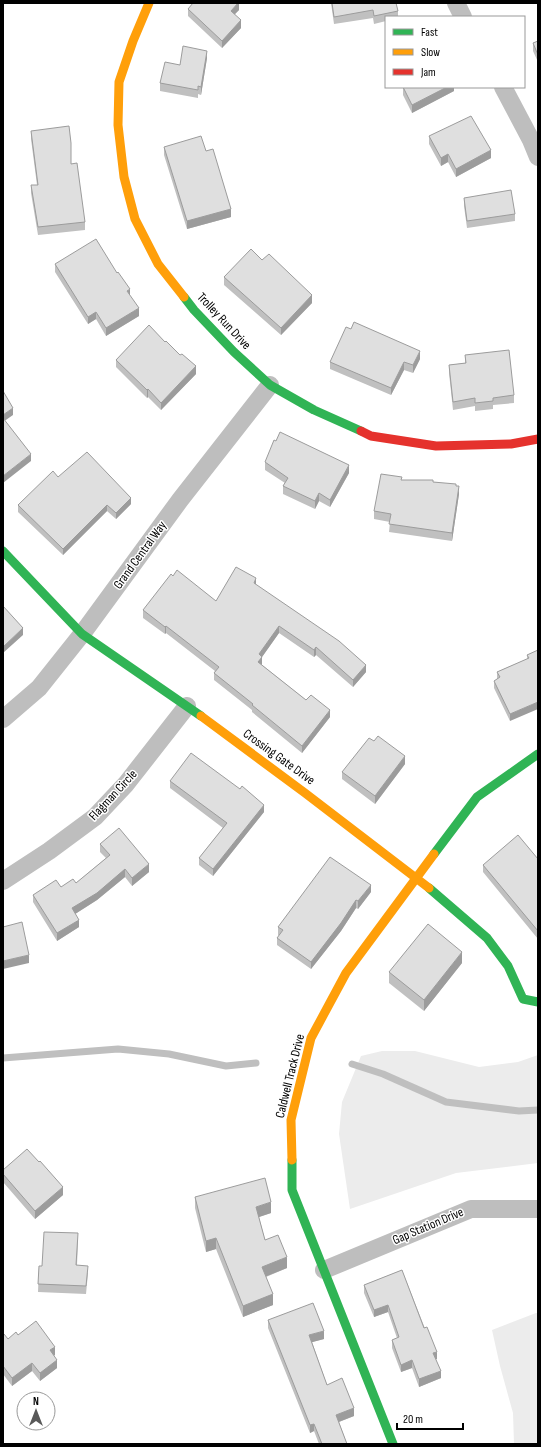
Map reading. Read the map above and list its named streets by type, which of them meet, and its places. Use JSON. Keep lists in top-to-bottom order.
{
  "streets": {
    "street": [
      "Trolley Run Drive",
      "Grand Central Way",
      "Crossing Gate Drive",
      "Flagman Circle",
      "Caldwell Track Drive",
      "Gap Station Drive"
    ]
  },
  "crossings": [
    ["Trolley Run Drive", "Grand Central Way"],
    ["Grand Central Way", "Crossing Gate Drive"],
    ["Crossing Gate Drive", "Flagman Circle"],
    ["Crossing Gate Drive", "Caldwell Track Drive"],
    ["Caldwell Track Drive", "Gap Station Drive"]
  ],
  "legend": ["Fast", "Slow", "Jam"],
  "scale_bar": "20 m",
  "north": "top"
}
